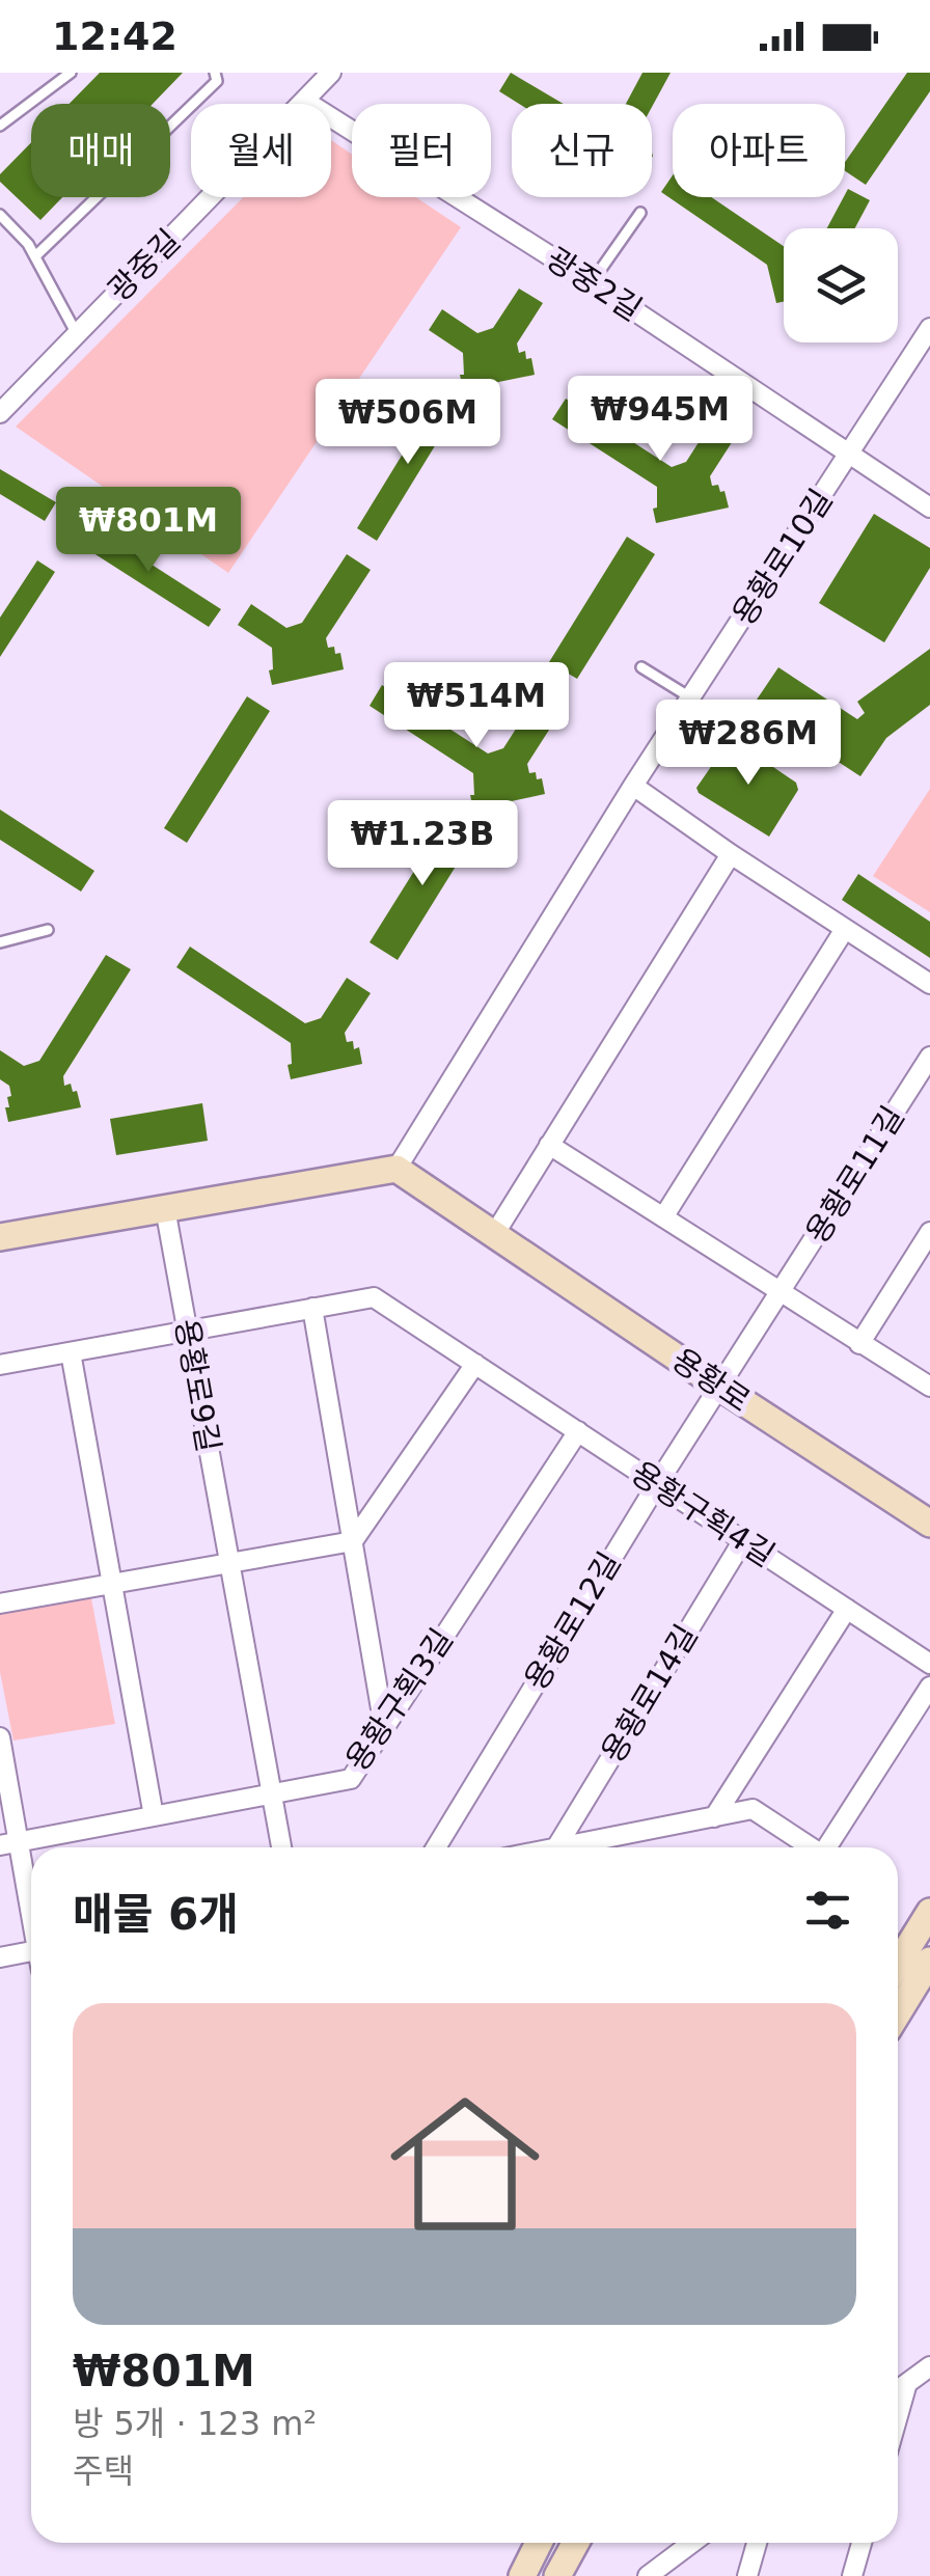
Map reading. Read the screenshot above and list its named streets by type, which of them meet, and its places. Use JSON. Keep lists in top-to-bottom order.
{
  "streets": {
    "street": [
      "광중길",
      "광중2길",
      "용황로10길",
      "용황로11길",
      "용황로",
      "용황로9길",
      "용황구획4길",
      "용황로12길",
      "용황로14길",
      "용황구획3길"
    ]
  },
  "crossings": [
    ["광중길", "광중2길"],
    ["광중2길", "용황로10길"],
    ["용황로10길", "용황로"],
    ["용황로11길", "용황로"],
    ["용황로11길", "용황로12길"],
    ["용황로", "용황로12길"],
    ["용황로9길", "용황구획4길"],
    ["용황로9길", "용황구획3길"],
    ["용황구획4길", "용황로12길"],
    ["용황구획4길", "용황로14길"],
    ["용황구획4길", "용황구획3길"]
  ],
  "page": {
    "status": "12:42",
    "chip": [
      "매매",
      "월세",
      "필터",
      "신규",
      "아파트"
    ],
    "price": [
      "₩945M",
      "₩506M",
      "₩801M",
      "₩514M",
      "₩286M",
      "₩1.23B"
    ],
    "heading": "매물 6개",
    "list": [
      {
        "name": "₩801M",
        "note": "방 5개 · 123 m² · 주택"
      }
    ]
  }
}
